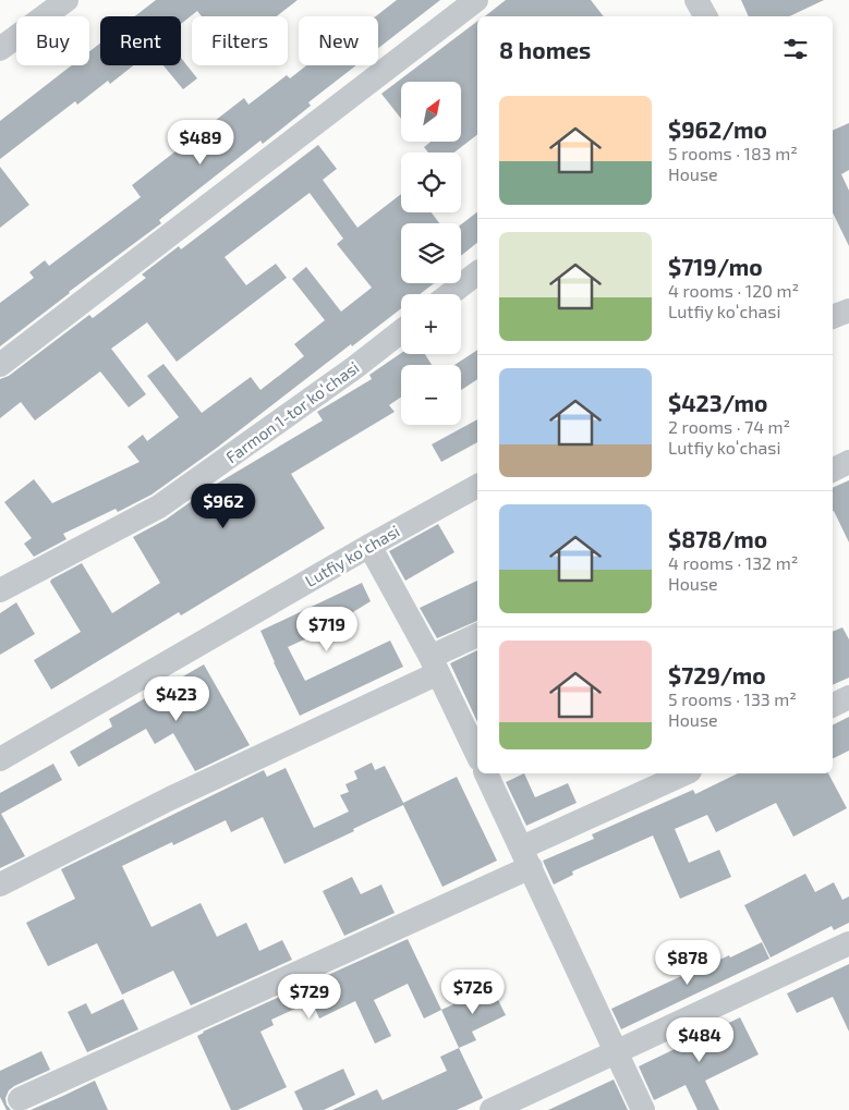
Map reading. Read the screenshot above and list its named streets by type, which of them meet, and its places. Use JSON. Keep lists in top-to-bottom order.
{
  "streets": {
    "street": ["Farmon 1-tor koʻchasi", "Lutfiy koʻchasi"]
  },
  "north": "top right",
  "page": {
    "chip": [
      "Buy",
      "Rent",
      "Filters",
      "New"
    ],
    "heading": "8 homes",
    "map_buttons": ["+", "−"],
    "list": [
      {
        "name": "$962/mo",
        "note": "5 rooms · 183 m² · House"
      },
      {
        "name": "$719/mo",
        "note": "4 rooms · 120 m² · Lutfiy koʻchasi"
      },
      {
        "name": "$423/mo",
        "note": "2 rooms · 74 m² · Lutfiy koʻchasi"
      },
      {
        "name": "$878/mo",
        "note": "4 rooms · 132 m² · House"
      },
      {
        "name": "$729/mo",
        "note": "5 rooms · 133 m² · House"
      }
    ],
    "price": [
      "$489",
      "$962",
      "$719",
      "$423",
      "$878",
      "$726",
      "$729",
      "$484"
    ]
  }
}
